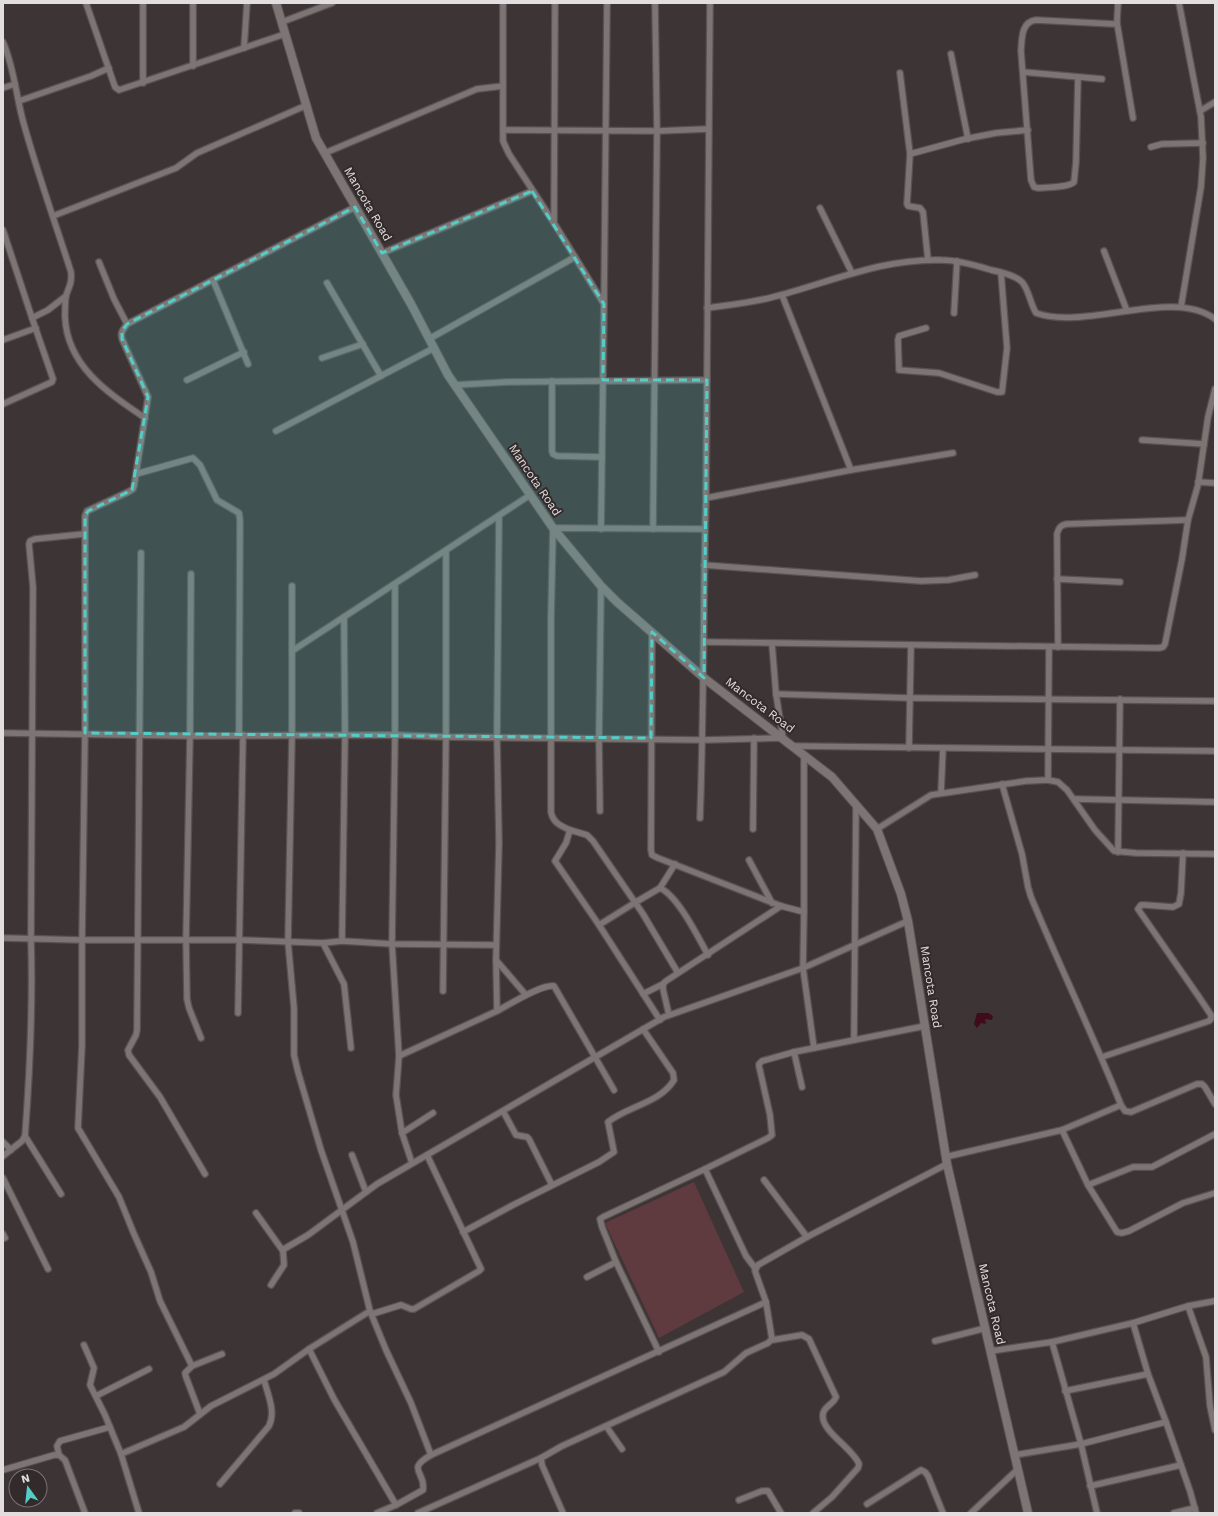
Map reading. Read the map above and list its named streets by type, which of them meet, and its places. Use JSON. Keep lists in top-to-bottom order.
{
  "streets": {
    "main road": ["Mancota Road"]
  },
  "north": "top"
}
